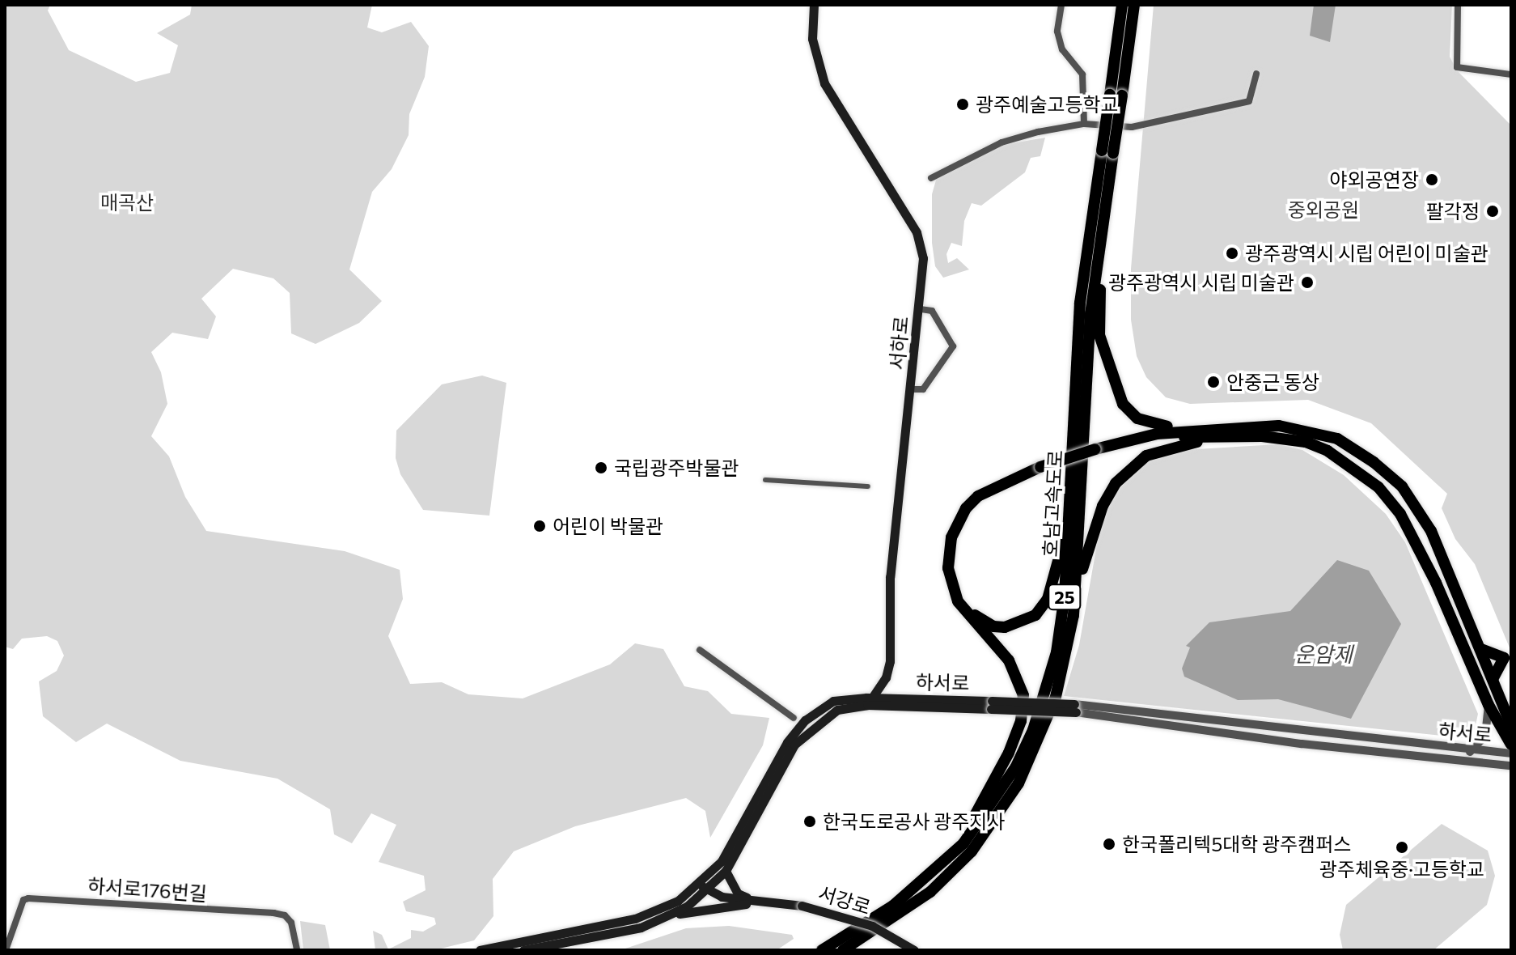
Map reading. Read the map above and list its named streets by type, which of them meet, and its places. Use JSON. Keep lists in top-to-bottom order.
{
  "streets": {
    "highway": ["호남고속도로", "25"],
    "main road": ["서하로", "하서로", "서강로"],
    "street": ["하서로176번길"]
  },
  "crossings": [
    ["서하로", "하서로"],
    ["하서로", "서강로"]
  ],
  "water": ["운암제"],
  "parks": ["매곡산", "중외공원"],
  "places": [
    "광주예술고등학교",
    "야외공연장",
    "팔각정",
    "광주광역시 시립 어린이 미술관",
    "광주광역시 시립 미술관",
    "안중근 동상",
    "국립광주박물관",
    "어린이 박물관",
    "한국도로공사 광주지사",
    "한국폴리텍5대학 광주캠퍼스",
    "광주체육중·고등학교"
  ]
}
